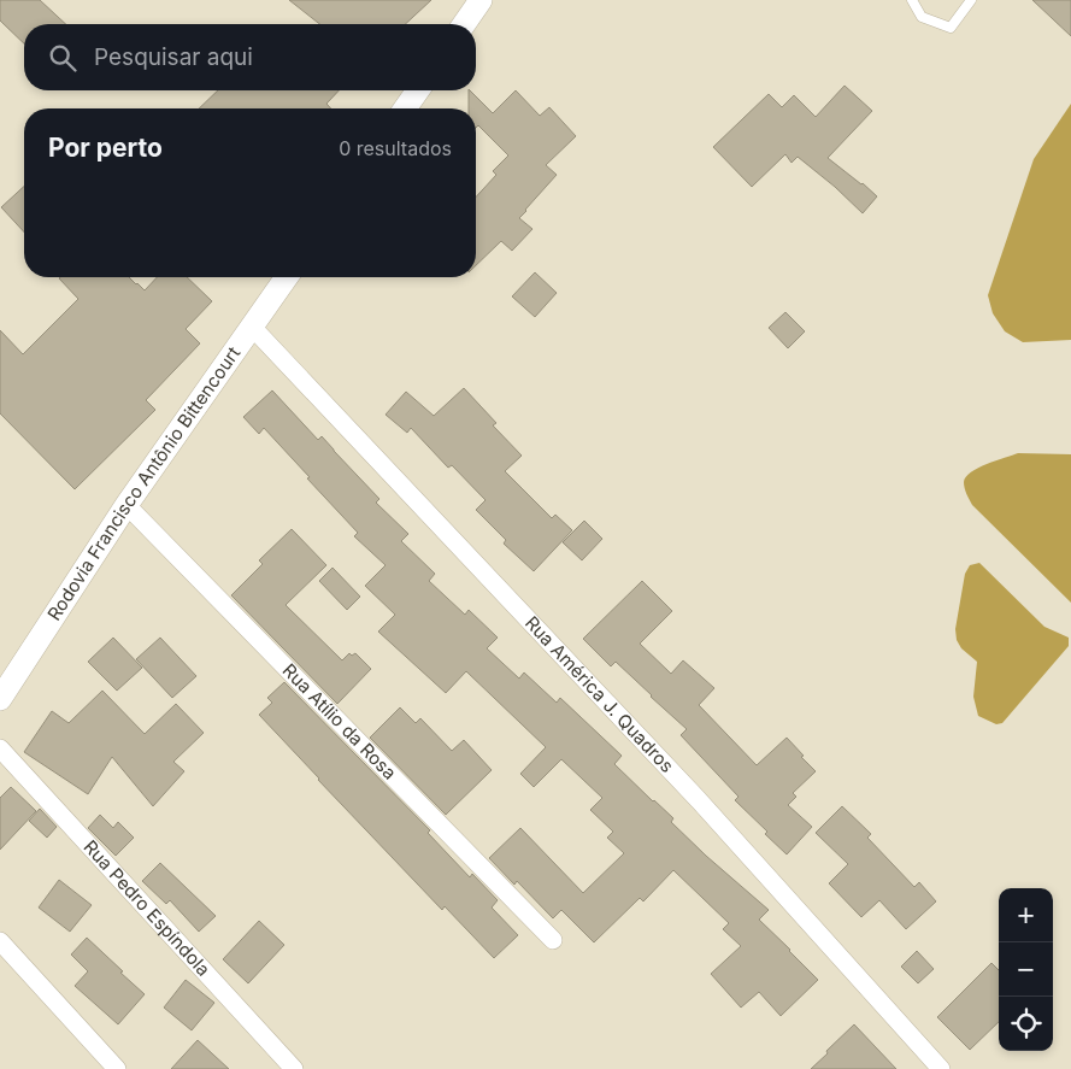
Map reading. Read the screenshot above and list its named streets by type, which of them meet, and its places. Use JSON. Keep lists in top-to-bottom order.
{
  "streets": {
    "street": [
      "Rodovia Francisco Antônio Bittencourt",
      "Rua América J. Quadros",
      "Rua Atílio da Rosa",
      "Rua Pedro Espíndola"
    ]
  },
  "crossings": [
    ["Rodovia Francisco Antônio Bittencourt", "Rua América J. Quadros"],
    ["Rodovia Francisco Antônio Bittencourt", "Rua Atílio da Rosa"]
  ],
  "page": {
    "search": "Pesquisar aqui",
    "heading": ["Por perto", "0 resultados"],
    "map_buttons": ["+", "−"]
  }
}
